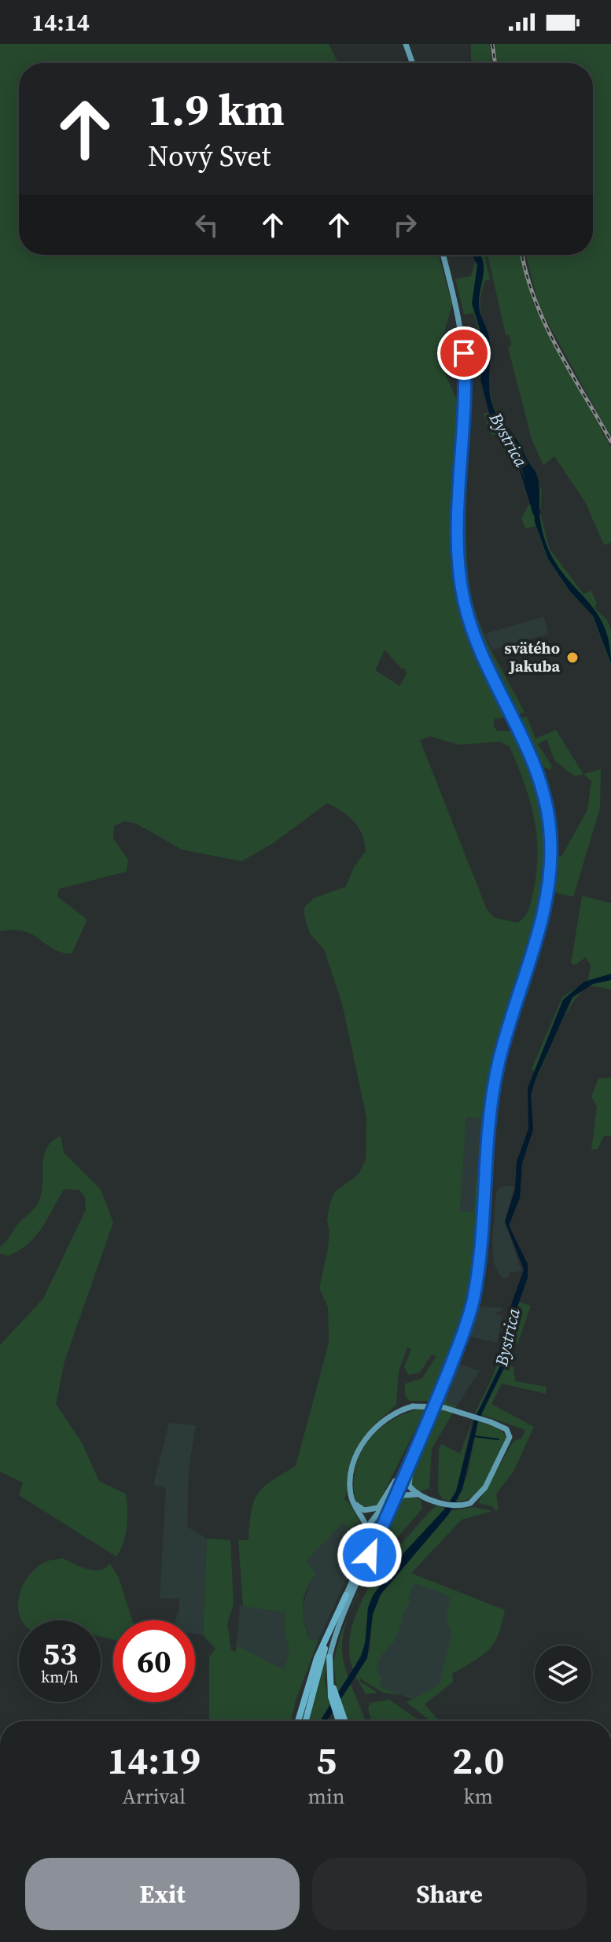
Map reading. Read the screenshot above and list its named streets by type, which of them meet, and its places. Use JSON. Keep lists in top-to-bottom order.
{
  "water": ["Bystrica"],
  "places": ["svätého Jakuba"],
  "page": {
    "status": "14:14",
    "turn": ["1.9 km", "Nový Svet"],
    "speed": "53 km/h",
    "limit": "60",
    "eta": [
      "14:19",
      "Arrival",
      "5",
      "min",
      "2.0",
      "km"
    ],
    "buttons": ["Exit", "Share"]
  }
}
